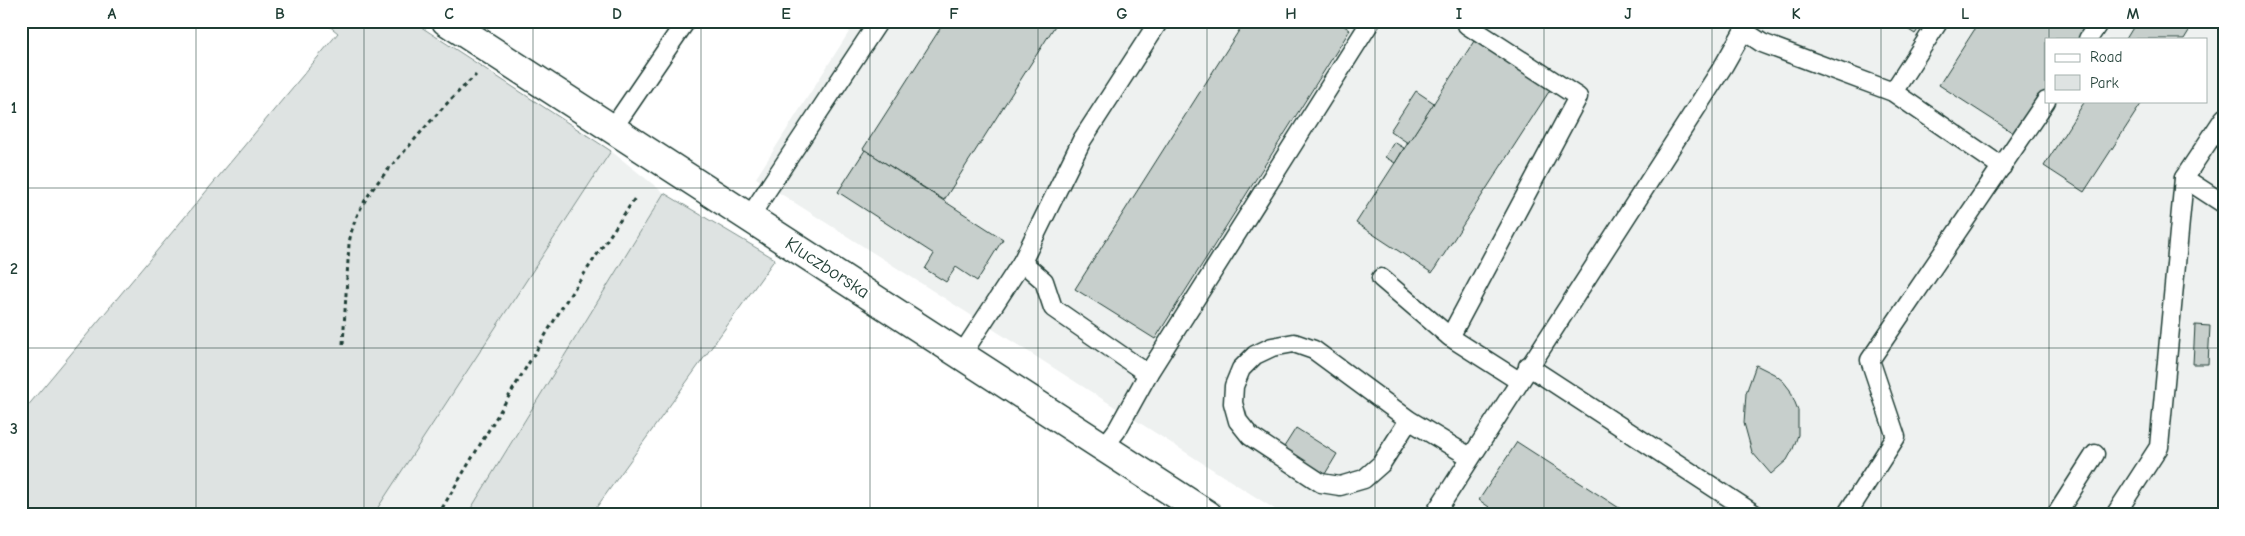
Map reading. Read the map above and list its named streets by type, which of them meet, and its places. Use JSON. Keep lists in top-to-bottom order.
{
  "streets": {
    "street": ["Kluczborska"]
  },
  "legend": ["Road", "Park"],
  "grid": {
    "columns": [
      "A",
      "B",
      "C",
      "D",
      "E",
      "F",
      "G",
      "H",
      "I",
      "J",
      "K",
      "L",
      "M"
    ],
    "rows": ["1", "2", "3"]
  }
}
